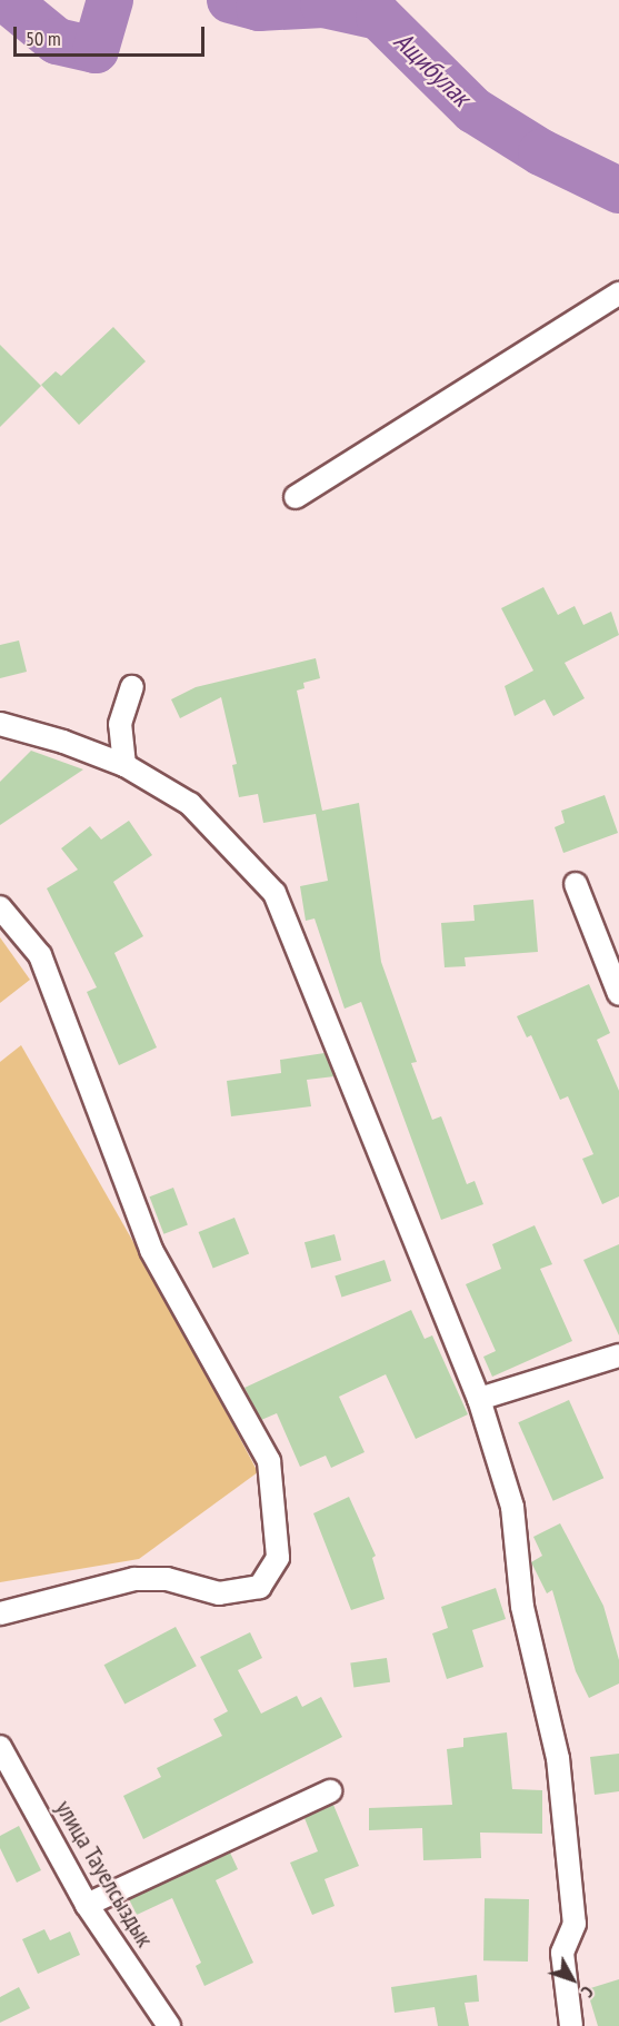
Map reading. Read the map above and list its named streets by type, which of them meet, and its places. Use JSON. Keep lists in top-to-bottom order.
{
  "streets": {
    "street": ["улица Тауелсыздык"]
  },
  "water": ["Ащибулак"],
  "scale_bar": "50 m",
  "north": "bottom right"
}
